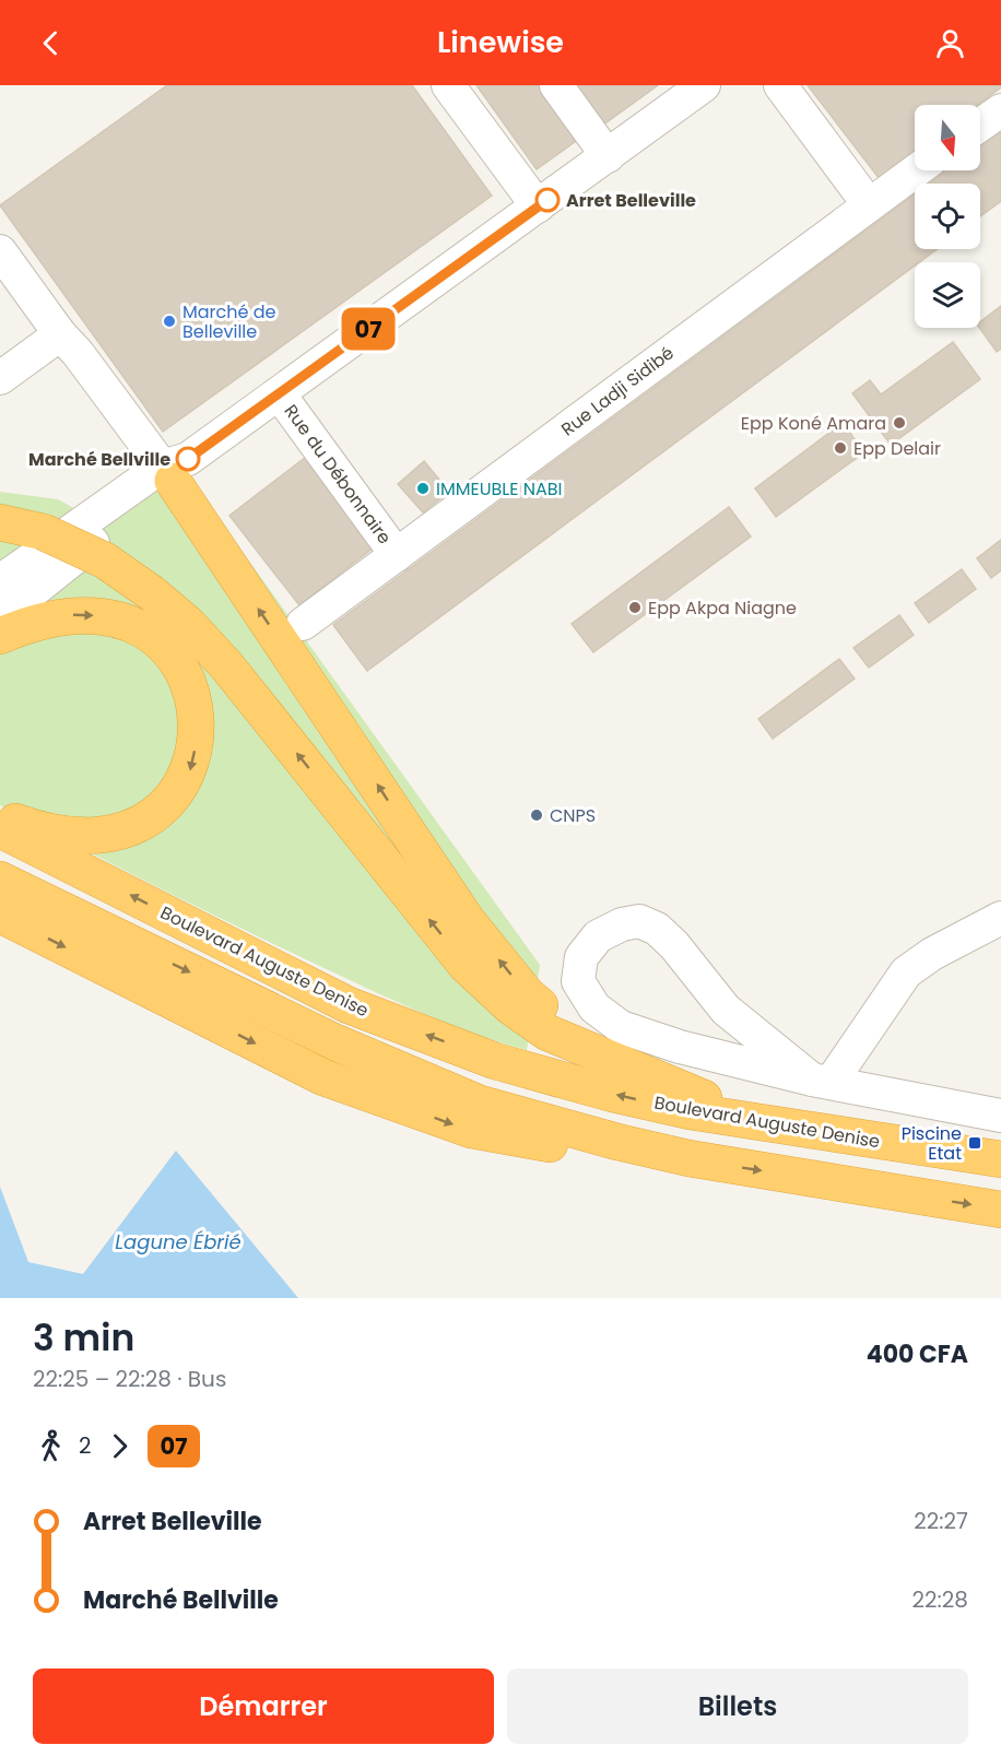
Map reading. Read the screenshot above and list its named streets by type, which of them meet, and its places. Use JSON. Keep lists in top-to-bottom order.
{
  "streets": {
    "highway": ["Boulevard Auguste Denise"],
    "street": ["Rue Ladji Sidibé", "Rue du Débonnaire"]
  },
  "crossings": [
    ["Rue Ladji Sidibé", "Rue du Débonnaire"]
  ],
  "water": ["Lagune Ébrié"],
  "places": {
    "other": [
      "Arret Belleville",
      "Marché de Belleville",
      "Epp Koné Amara",
      "Epp Delair",
      "Marché Bellville",
      "IMMEUBLE NABI",
      "Epp Akpa Niagne",
      "CNPS"
    ],
    "transit": ["Piscine Etat"]
  },
  "lines": ["bus line 07"],
  "north": "bottom",
  "page": {
    "header": "Linewise",
    "on_map": "07",
    "heading": ["3 min", "22:25 – 22:28 · Bus", "400 CFA"],
    "legs": ["2", "07"],
    "list": [
      {
        "name": "Arret Belleville",
        "value": "22:27"
      },
      {
        "name": "Marché Bellville",
        "value": "22:28"
      }
    ],
    "buttons": ["Démarrer", "Billets"]
  }
}
